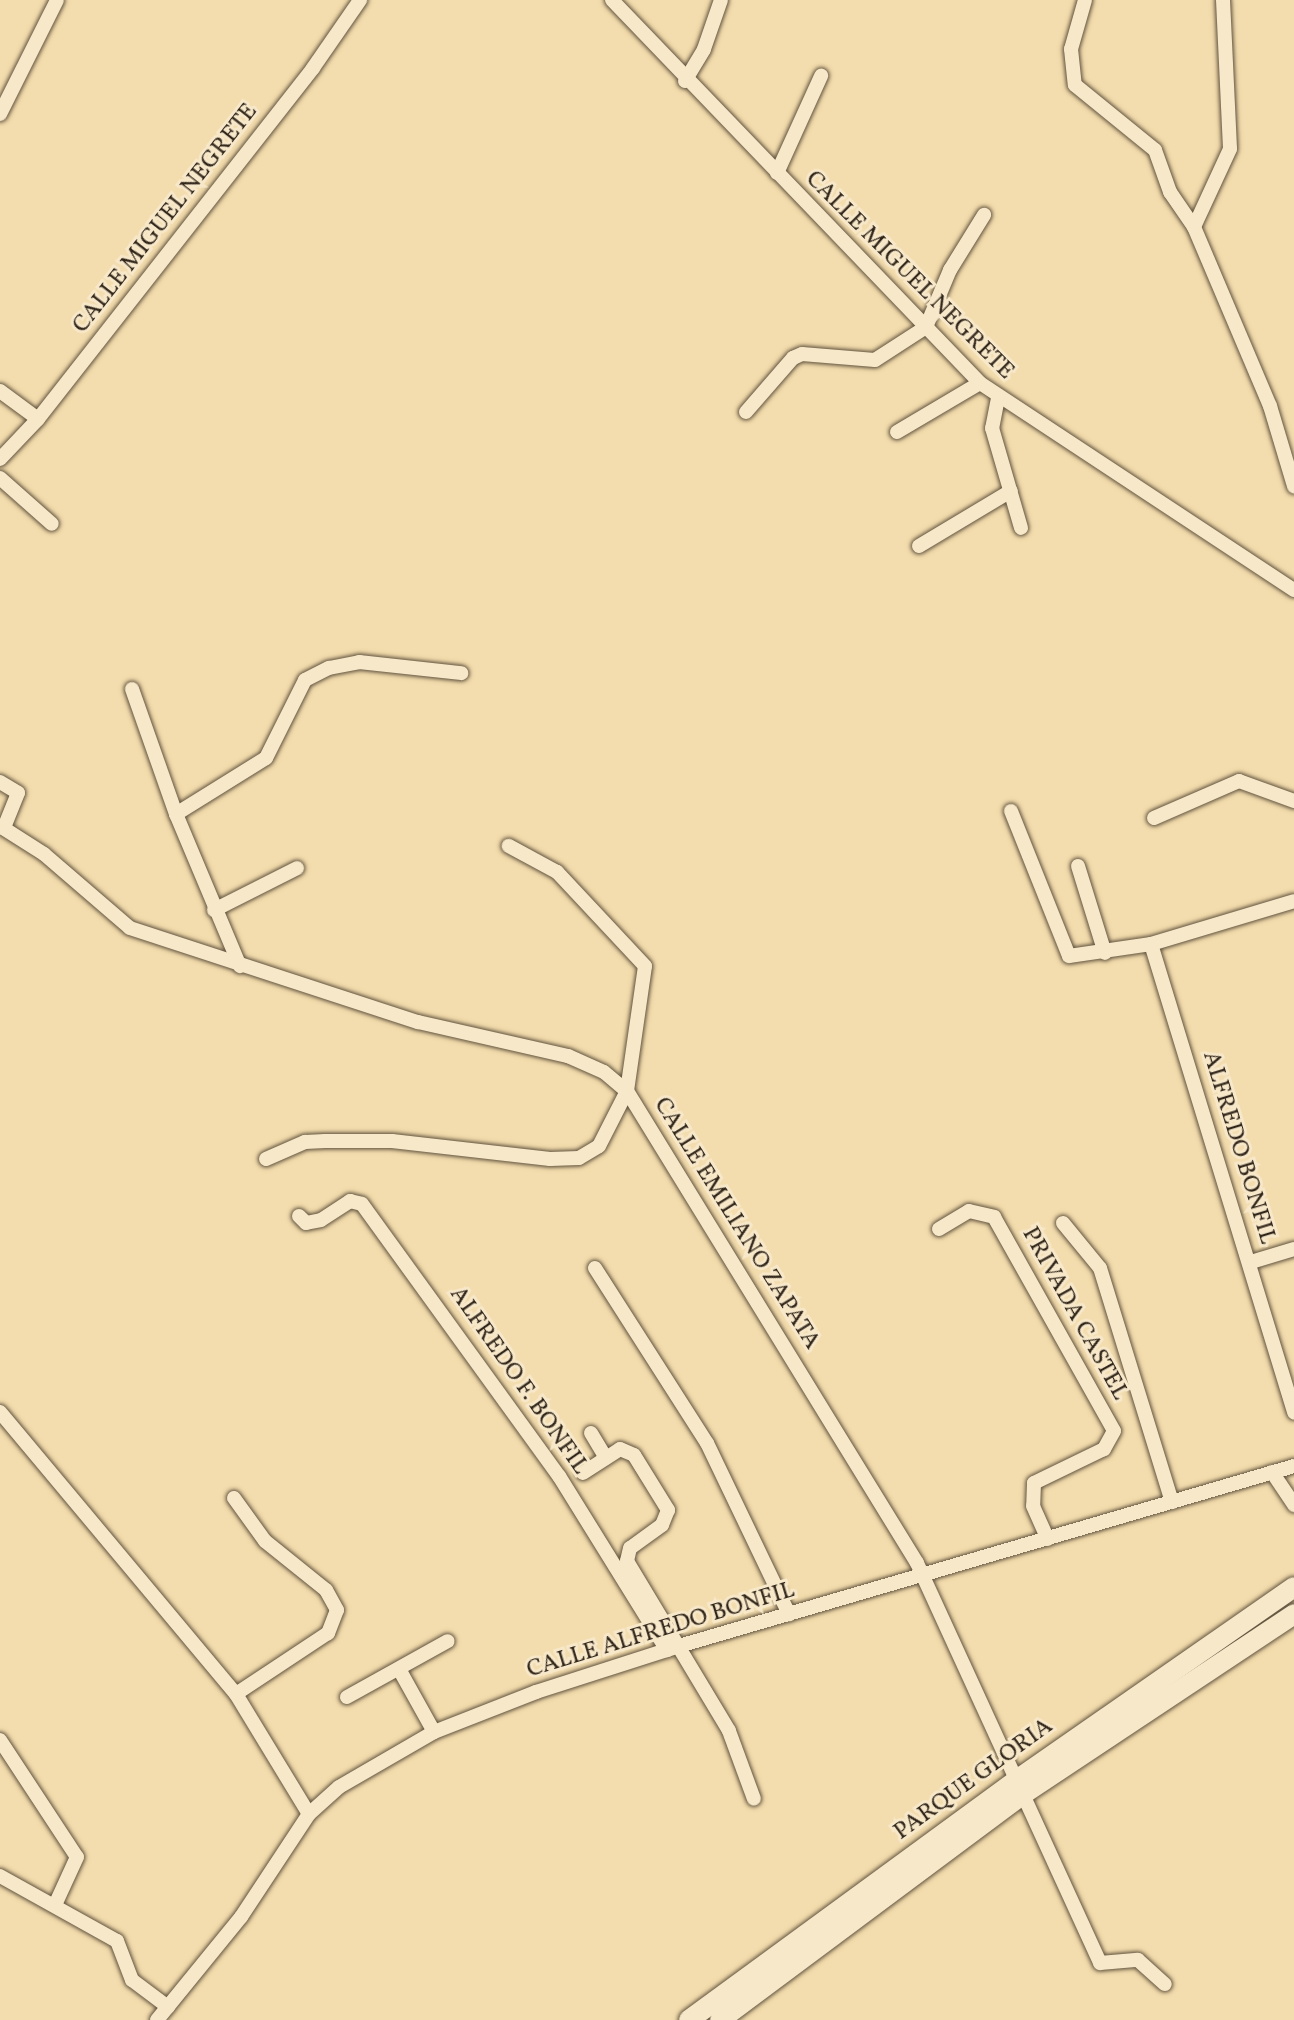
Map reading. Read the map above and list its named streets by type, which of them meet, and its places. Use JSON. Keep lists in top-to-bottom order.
{
  "streets": {
    "main road": ["PARQUE GLORIA"],
    "street": [
      "CALLE MIGUEL NEGRETE",
      "ALFREDO BONFIL",
      "CALLE EMILIANO ZAPATA",
      "PRIVADA CASTEL",
      "ALFREDO F. BONFIL",
      "CALLE ALFREDO BONFIL"
    ]
  },
  "crossings": [
    ["CALLE EMILIANO ZAPATA", "CALLE ALFREDO BONFIL"],
    ["CALLE EMILIANO ZAPATA", "PARQUE GLORIA"],
    ["PRIVADA CASTEL", "CALLE ALFREDO BONFIL"],
    ["ALFREDO F. BONFIL", "CALLE ALFREDO BONFIL"]
  ]
}
